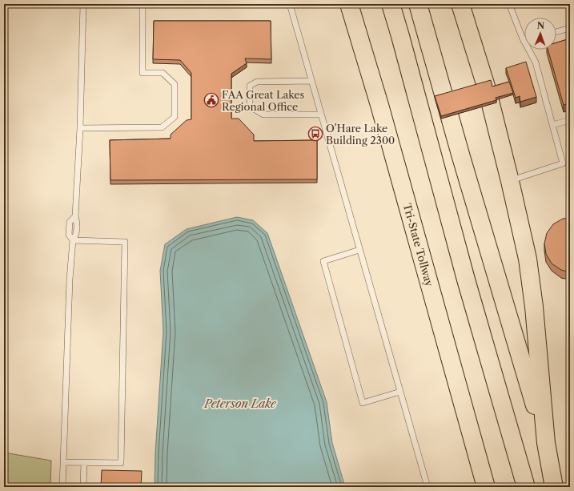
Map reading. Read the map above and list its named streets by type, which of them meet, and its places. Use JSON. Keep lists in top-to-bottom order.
{
  "streets": {
    "highway": ["Tri-State Tollway"]
  },
  "water": ["Peterson Lake"],
  "places": {
    "public building": ["FAA Great Lakes Regional Office"],
    "bus stop": ["O'Hare Lake Building 2300"]
  },
  "north": "top"
}
